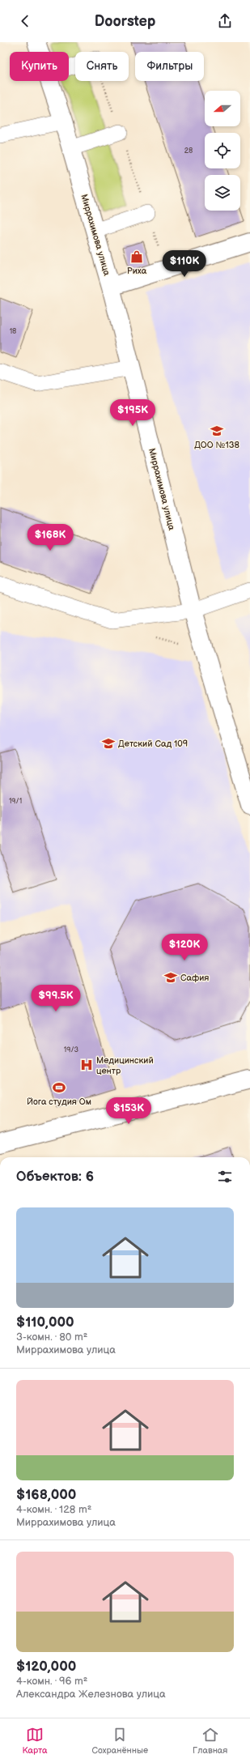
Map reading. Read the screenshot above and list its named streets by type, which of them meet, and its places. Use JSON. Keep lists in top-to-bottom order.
{
  "streets": {
    "street": ["Миррахимова улица"]
  },
  "places": {
    "shop": ["Риха"],
    "school or university": ["ДОО №138", "Детский Сад 109", "Сафия"],
    "hospital": ["Медицинский центр"],
    "sports": ["Йога студия Ом"]
  },
  "house_numbers": [
    "28",
    "18",
    "19/1",
    "19/3"
  ],
  "north": "left",
  "page": {
    "header": "Doorstep",
    "chip": ["Купить", "Снять", "Фильтры"],
    "price": [
      "$110K",
      "$195K",
      "$168K",
      "$120K",
      "$99.5K",
      "$153K"
    ],
    "heading": "Объектов: 6",
    "list": [
      {
        "name": "$110,000",
        "note": "3-комн. · 80 m² · Миррахимова улица"
      },
      {
        "name": "$168,000",
        "note": "4-комн. · 128 m² · Миррахимова улица"
      },
      {
        "name": "$120,000",
        "note": "4-комн. · 96 m² · Александра Железнова улица"
      }
    ],
    "tabs": ["Карта", "Сохранённые", "Главная"]
  }
}
